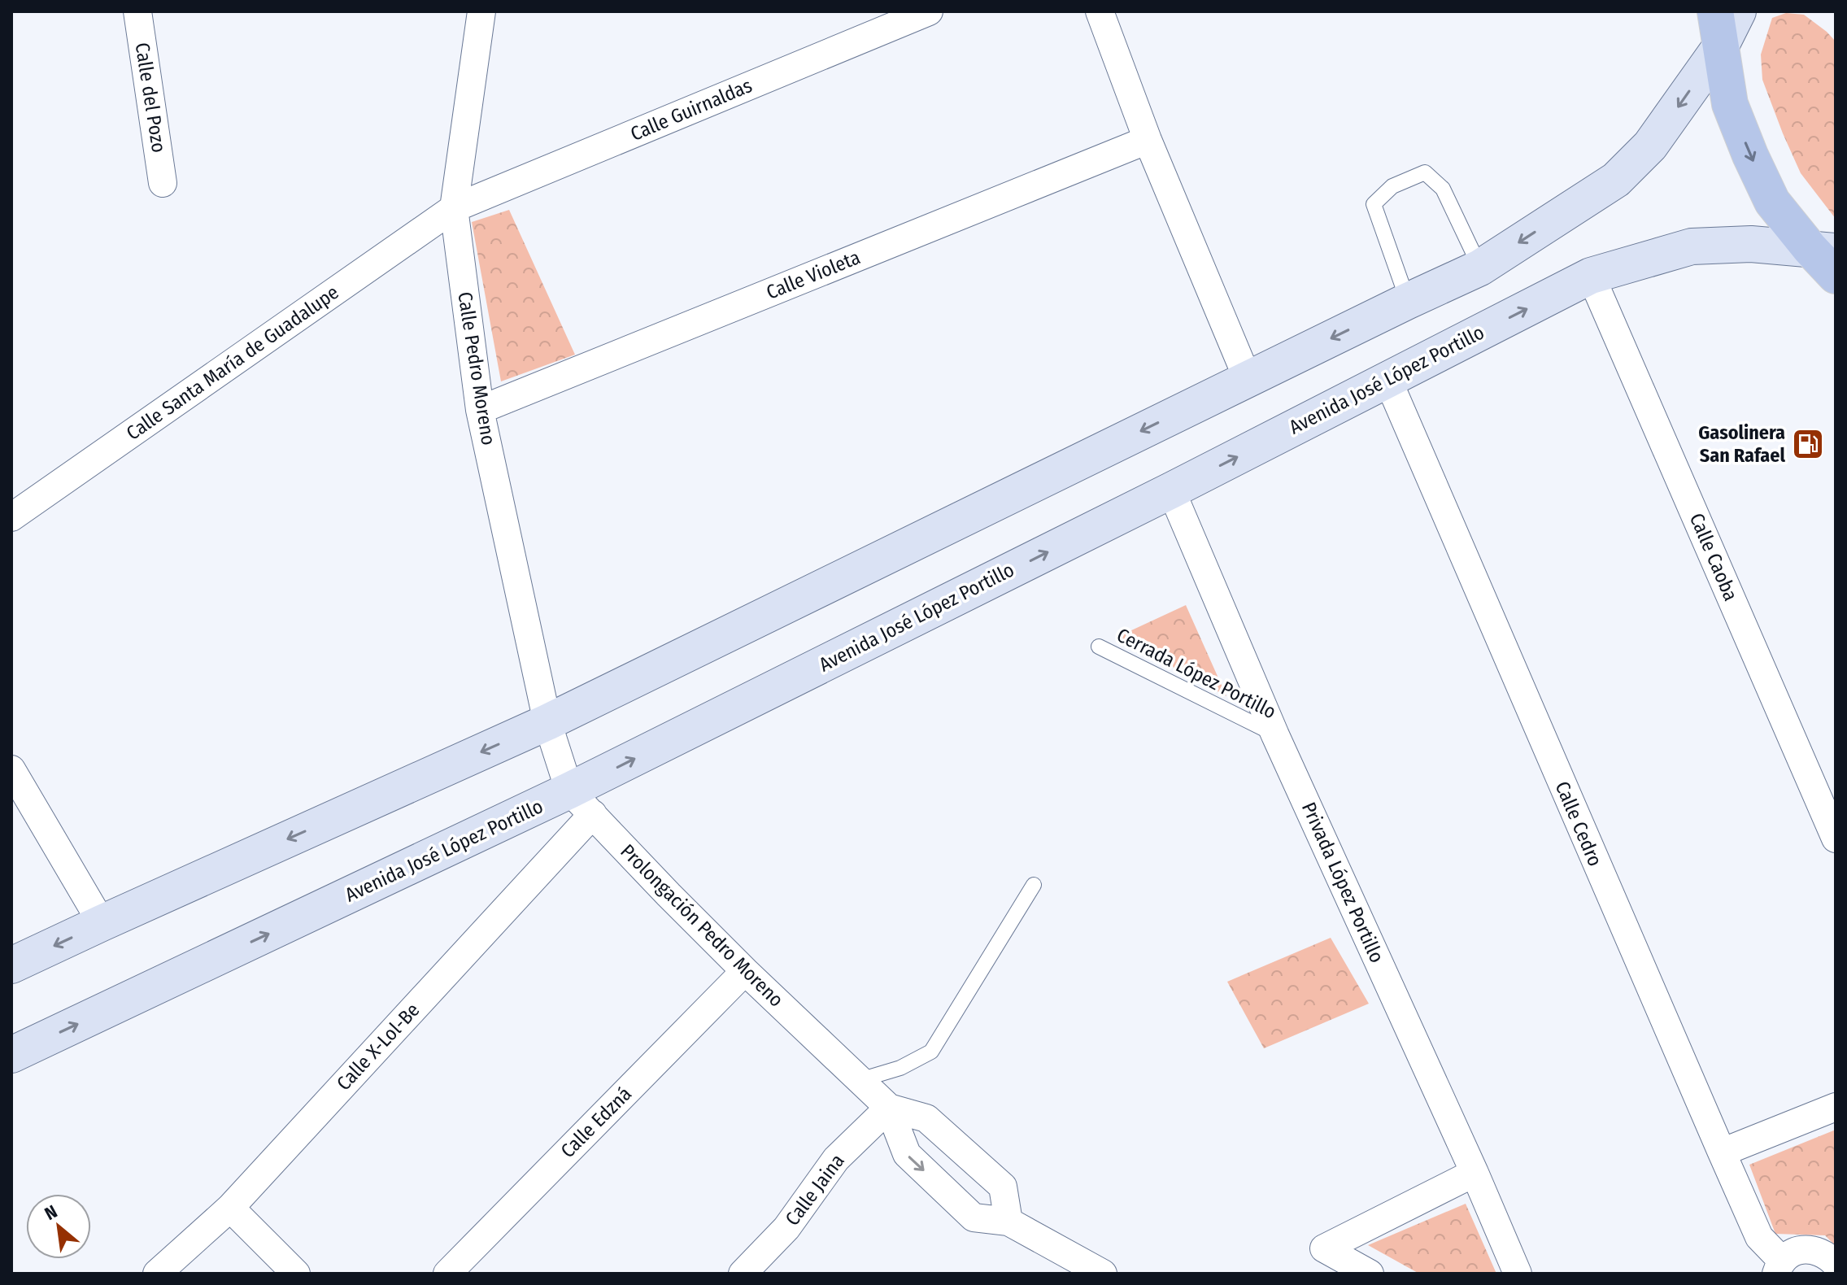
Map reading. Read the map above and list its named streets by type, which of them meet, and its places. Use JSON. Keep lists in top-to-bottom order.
{
  "streets": {
    "main road": ["Avenida José López Portillo"],
    "street": [
      "Calle del Pozo",
      "Calle Guirnaldas",
      "Calle Violeta",
      "Calle Santa María de Guadalupe",
      "Calle Pedro Moreno",
      "Calle Caoba",
      "Calle Cedro",
      "Privada López Portillo",
      "Prolongación Pedro Moreno",
      "Calle X-Lol-Be",
      "Calle Edzná",
      "Calle Jaina"
    ],
    "lane": ["Cerrada López Portillo"]
  },
  "crossings": [
    ["Calle Guirnaldas", "Calle Santa María de Guadalupe"],
    ["Calle Guirnaldas", "Calle Pedro Moreno"],
    ["Calle Violeta", "Calle Pedro Moreno"],
    ["Calle Santa María de Guadalupe", "Calle Pedro Moreno"],
    ["Calle Pedro Moreno", "Prolongación Pedro Moreno"],
    ["Avenida José López Portillo", "Calle Caoba"],
    ["Avenida José López Portillo", "Calle Cedro"],
    ["Avenida José López Portillo", "Privada López Portillo"],
    ["Avenida José López Portillo", "Prolongación Pedro Moreno"],
    ["Avenida José López Portillo", "Calle X-Lol-Be"],
    ["Cerrada López Portillo", "Privada López Portillo"],
    ["Prolongación Pedro Moreno", "Calle X-Lol-Be"],
    ["Prolongación Pedro Moreno", "Calle Edzná"],
    ["Prolongación Pedro Moreno", "Calle Jaina"]
  ],
  "places": {
    "fuel station": ["Gasolinera San Rafael"]
  },
  "north": "top left"
}
